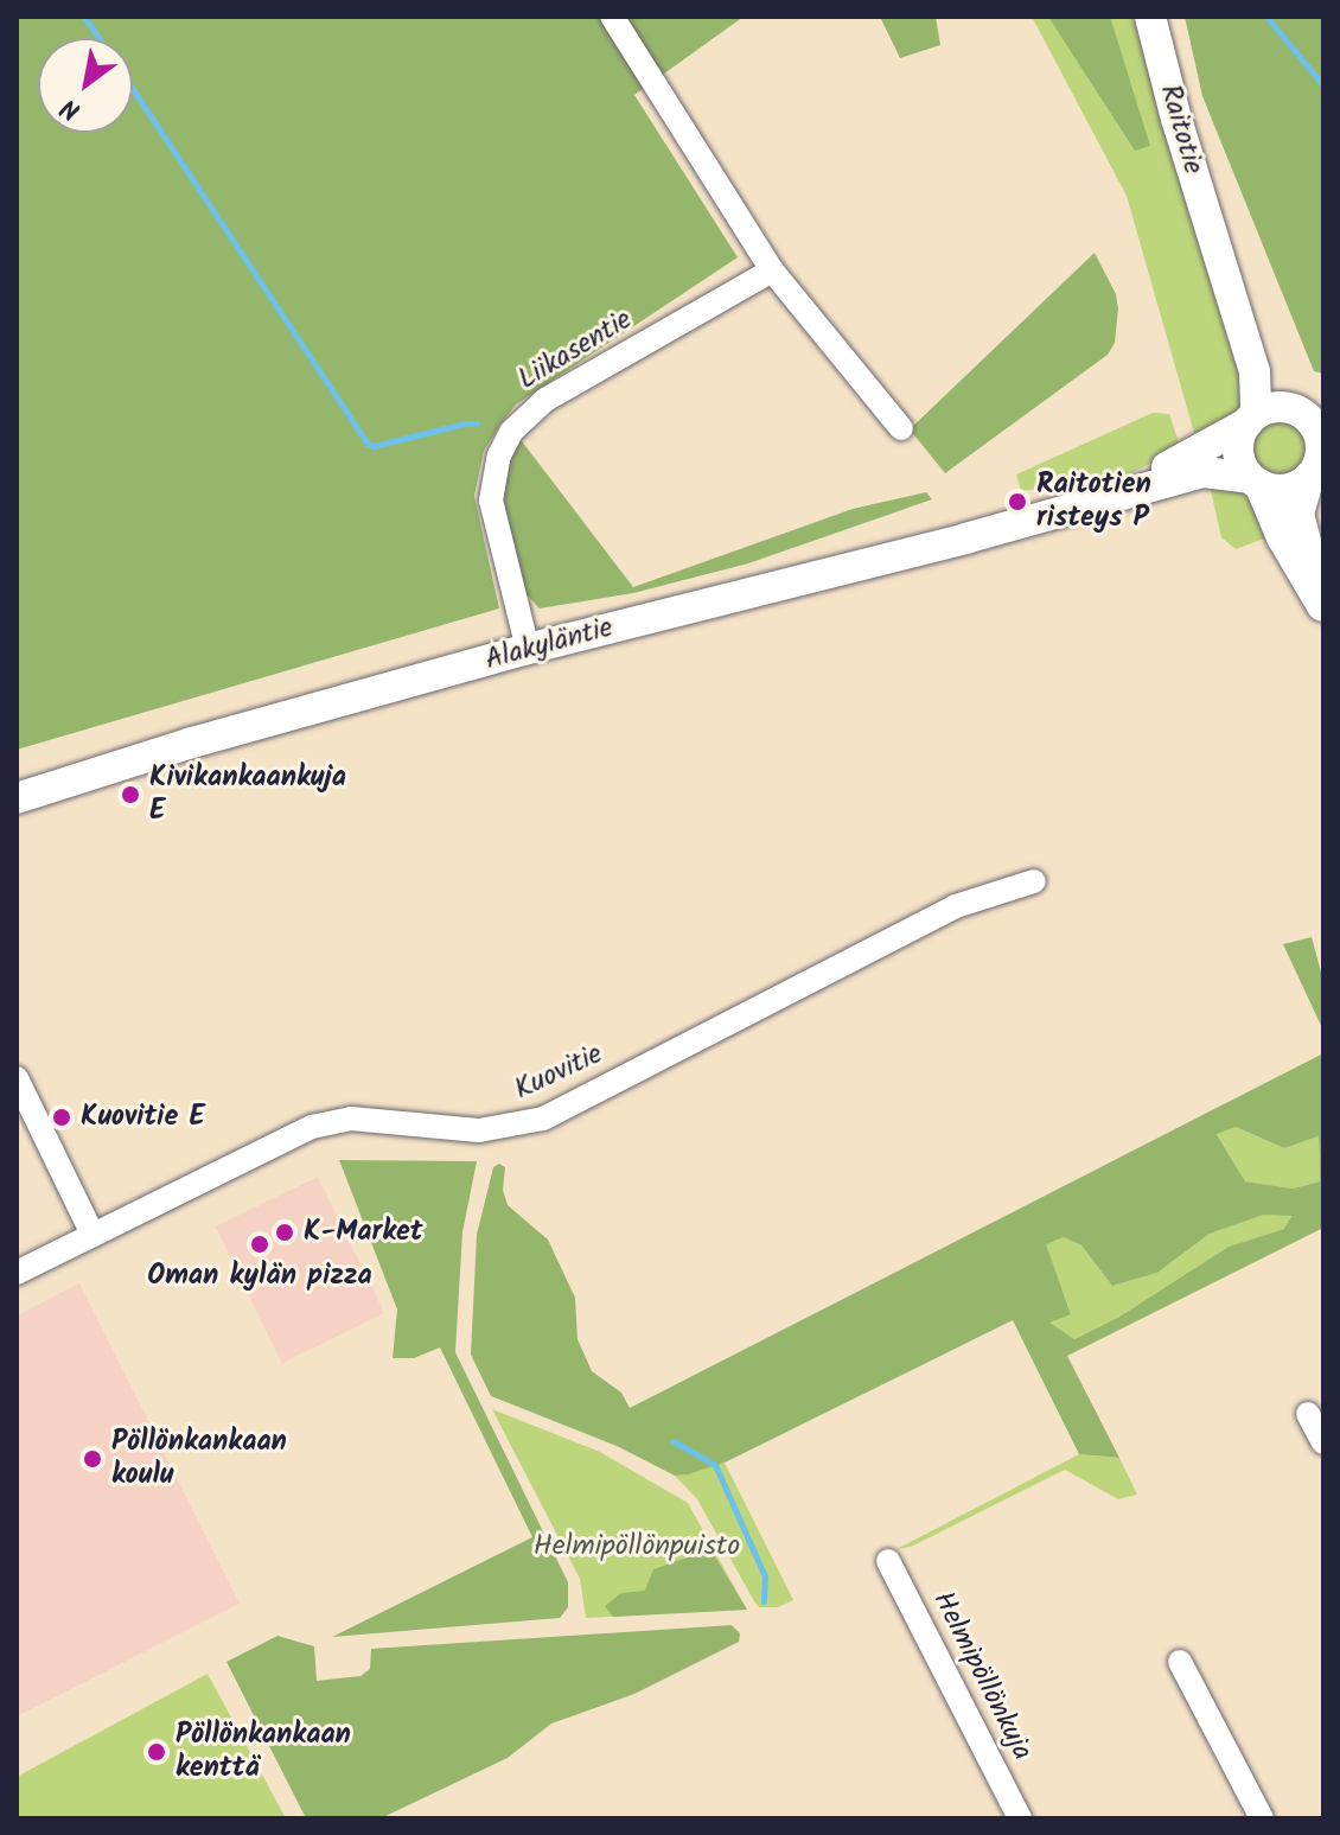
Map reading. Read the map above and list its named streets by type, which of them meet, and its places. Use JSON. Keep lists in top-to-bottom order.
{
  "streets": {
    "main road": ["Raitotie", "Alakyläntie"],
    "street": ["Liikasentie", "Kuovitie", "Helmipöllönkuja"]
  },
  "crossings": [
    ["Raitotie", "Alakyläntie"],
    ["Liikasentie", "Alakyläntie"]
  ],
  "parks": ["Helmipöllönpuisto"],
  "places": [
    "Raitotien risteys P",
    "Kivikankaankuja E",
    "Kuovitie E",
    "K-Market",
    "Oman kylän pizza",
    "Pöllönkankaan koulu",
    "Pöllönkankaan kenttä"
  ],
  "north": "bottom left"
}
